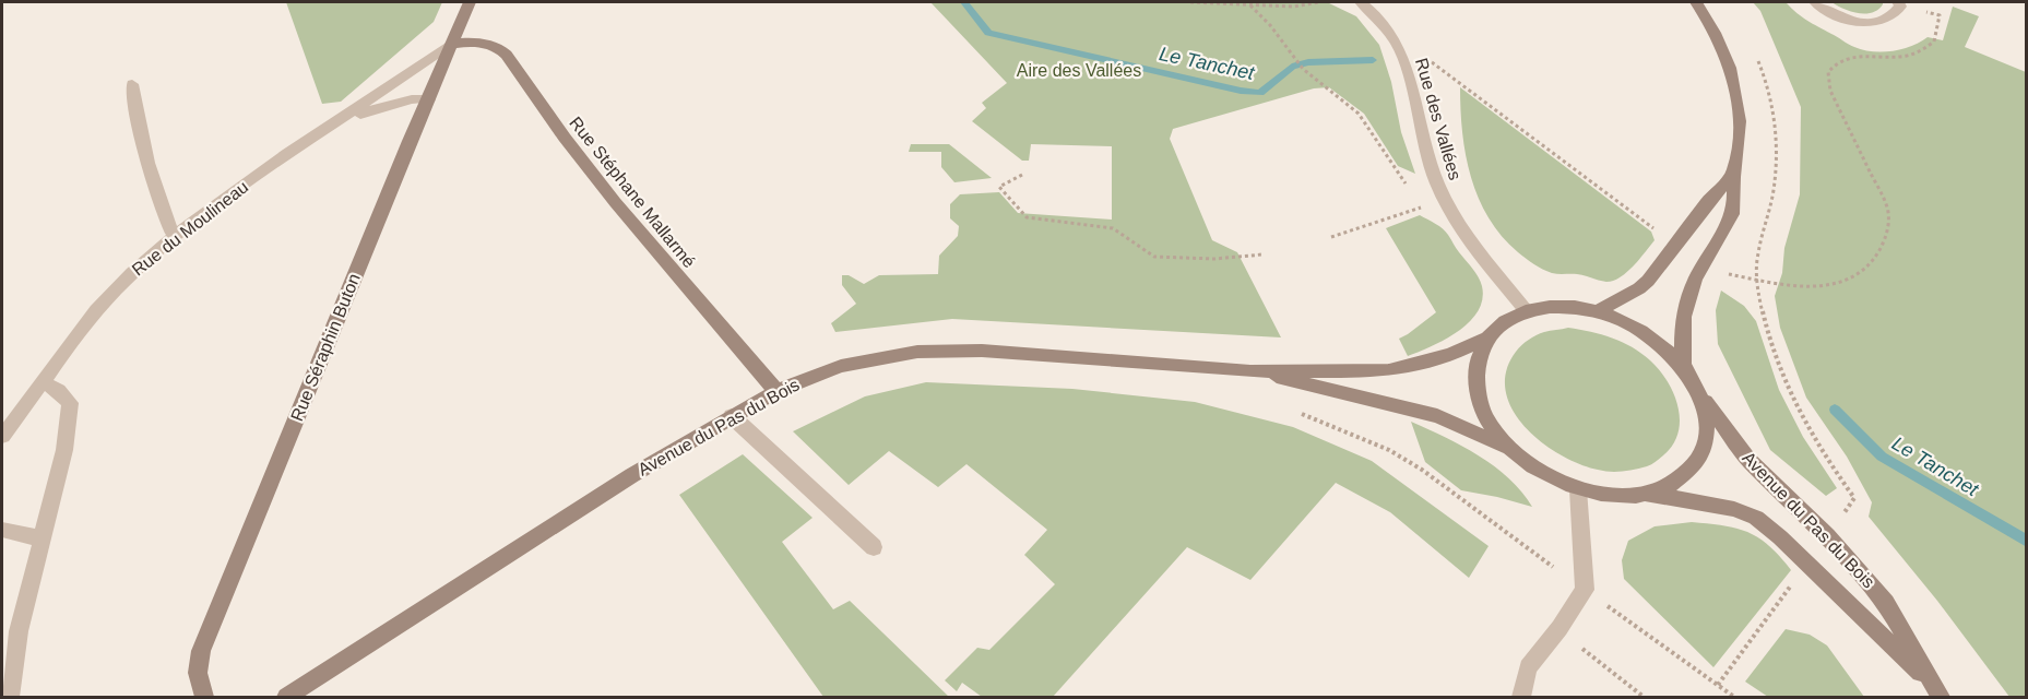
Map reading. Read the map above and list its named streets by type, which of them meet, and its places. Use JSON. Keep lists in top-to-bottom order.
{
  "streets": {
    "main road": ["Rue Stéphane Mallarmé", "Rue Séraphin Buton", "Avenue du Pas du Bois"],
    "street": ["Rue des Vallées", "Rue du Moulineau"]
  },
  "crossings": [
    ["Rue des Vallées", "Avenue du Pas du Bois"],
    ["Rue Stéphane Mallarmé", "Rue du Moulineau"],
    ["Rue Stéphane Mallarmé", "Rue Séraphin Buton"],
    ["Rue Stéphane Mallarmé", "Avenue du Pas du Bois"],
    ["Rue du Moulineau", "Rue Séraphin Buton"]
  ],
  "water": ["Le Tanchet"],
  "parks": ["Aire des Vallées"]
}
